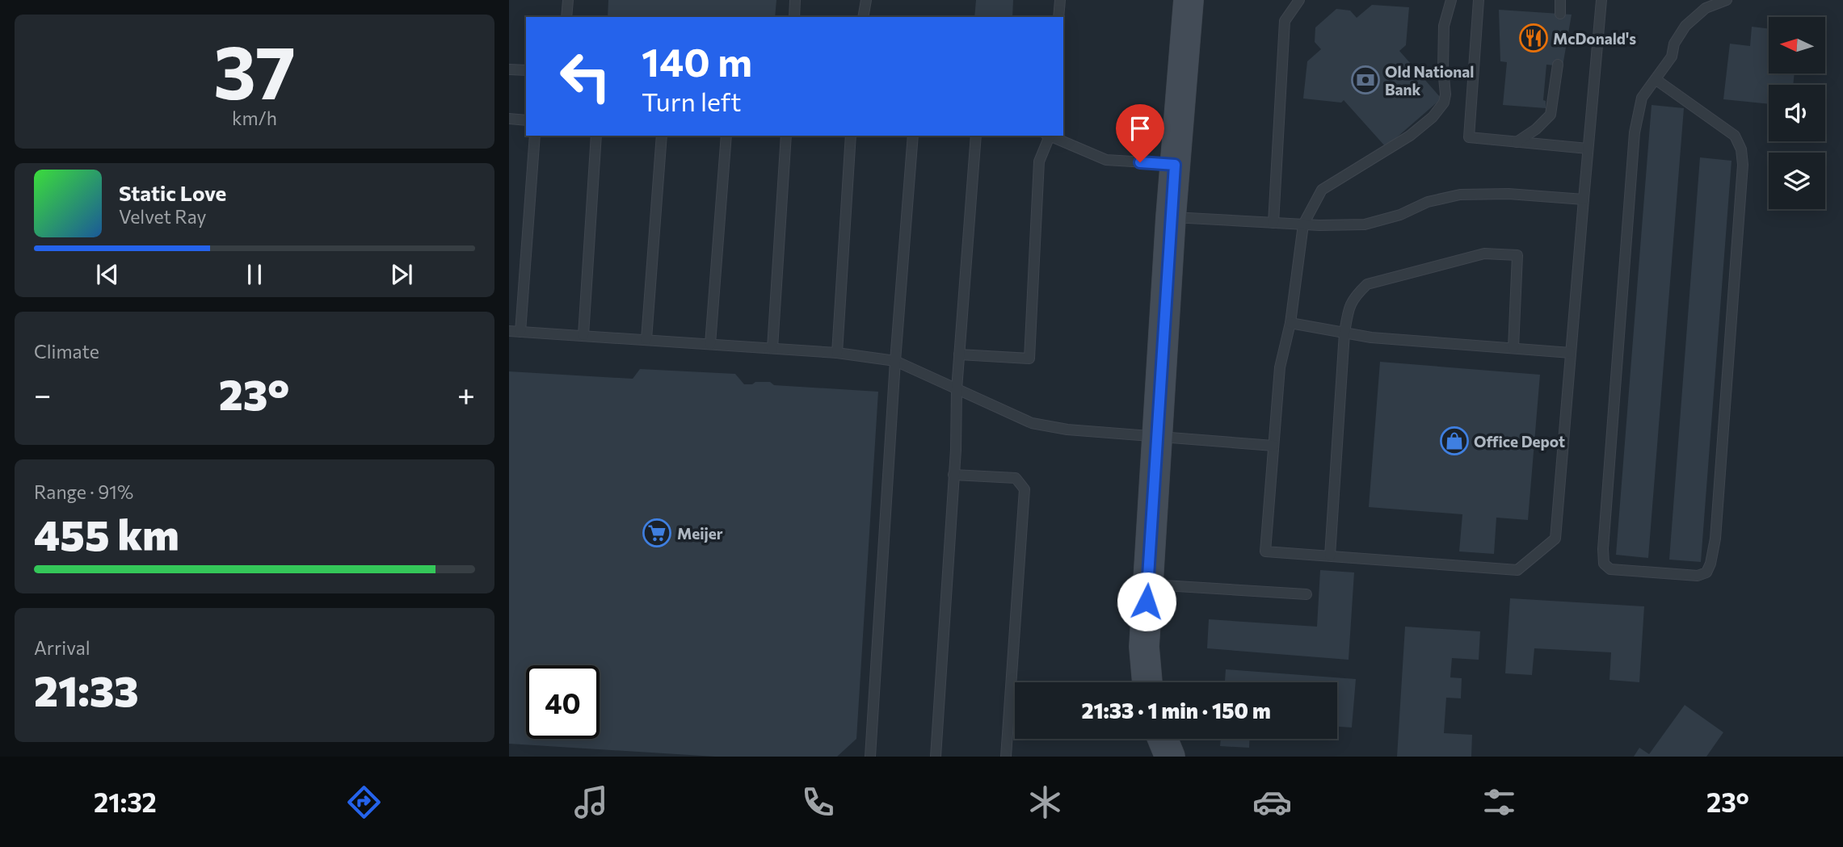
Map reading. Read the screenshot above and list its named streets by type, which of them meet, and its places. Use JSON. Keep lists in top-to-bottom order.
{
  "places": {
    "restaurant": ["McDonald's"],
    "bank": ["Old National Bank"],
    "shop": ["Office Depot"],
    "supermarket": ["Meijer"]
  },
  "north": "left",
  "page": {
    "tile": [
      ["37", "km/h"],
      "Climate",
      ["Range · 91%", "455 km"],
      ["Arrival", "21:33"]
    ],
    "turn": ["140 m", "Turn left"],
    "song": ["Static Love", "Velvet Ray"],
    "heat": ["−", "23°", "+"],
    "limit": "40",
    "trip": "21:33 · 1 min · 150 m",
    "tabs": ["21:32", "23°"]
  }
}
